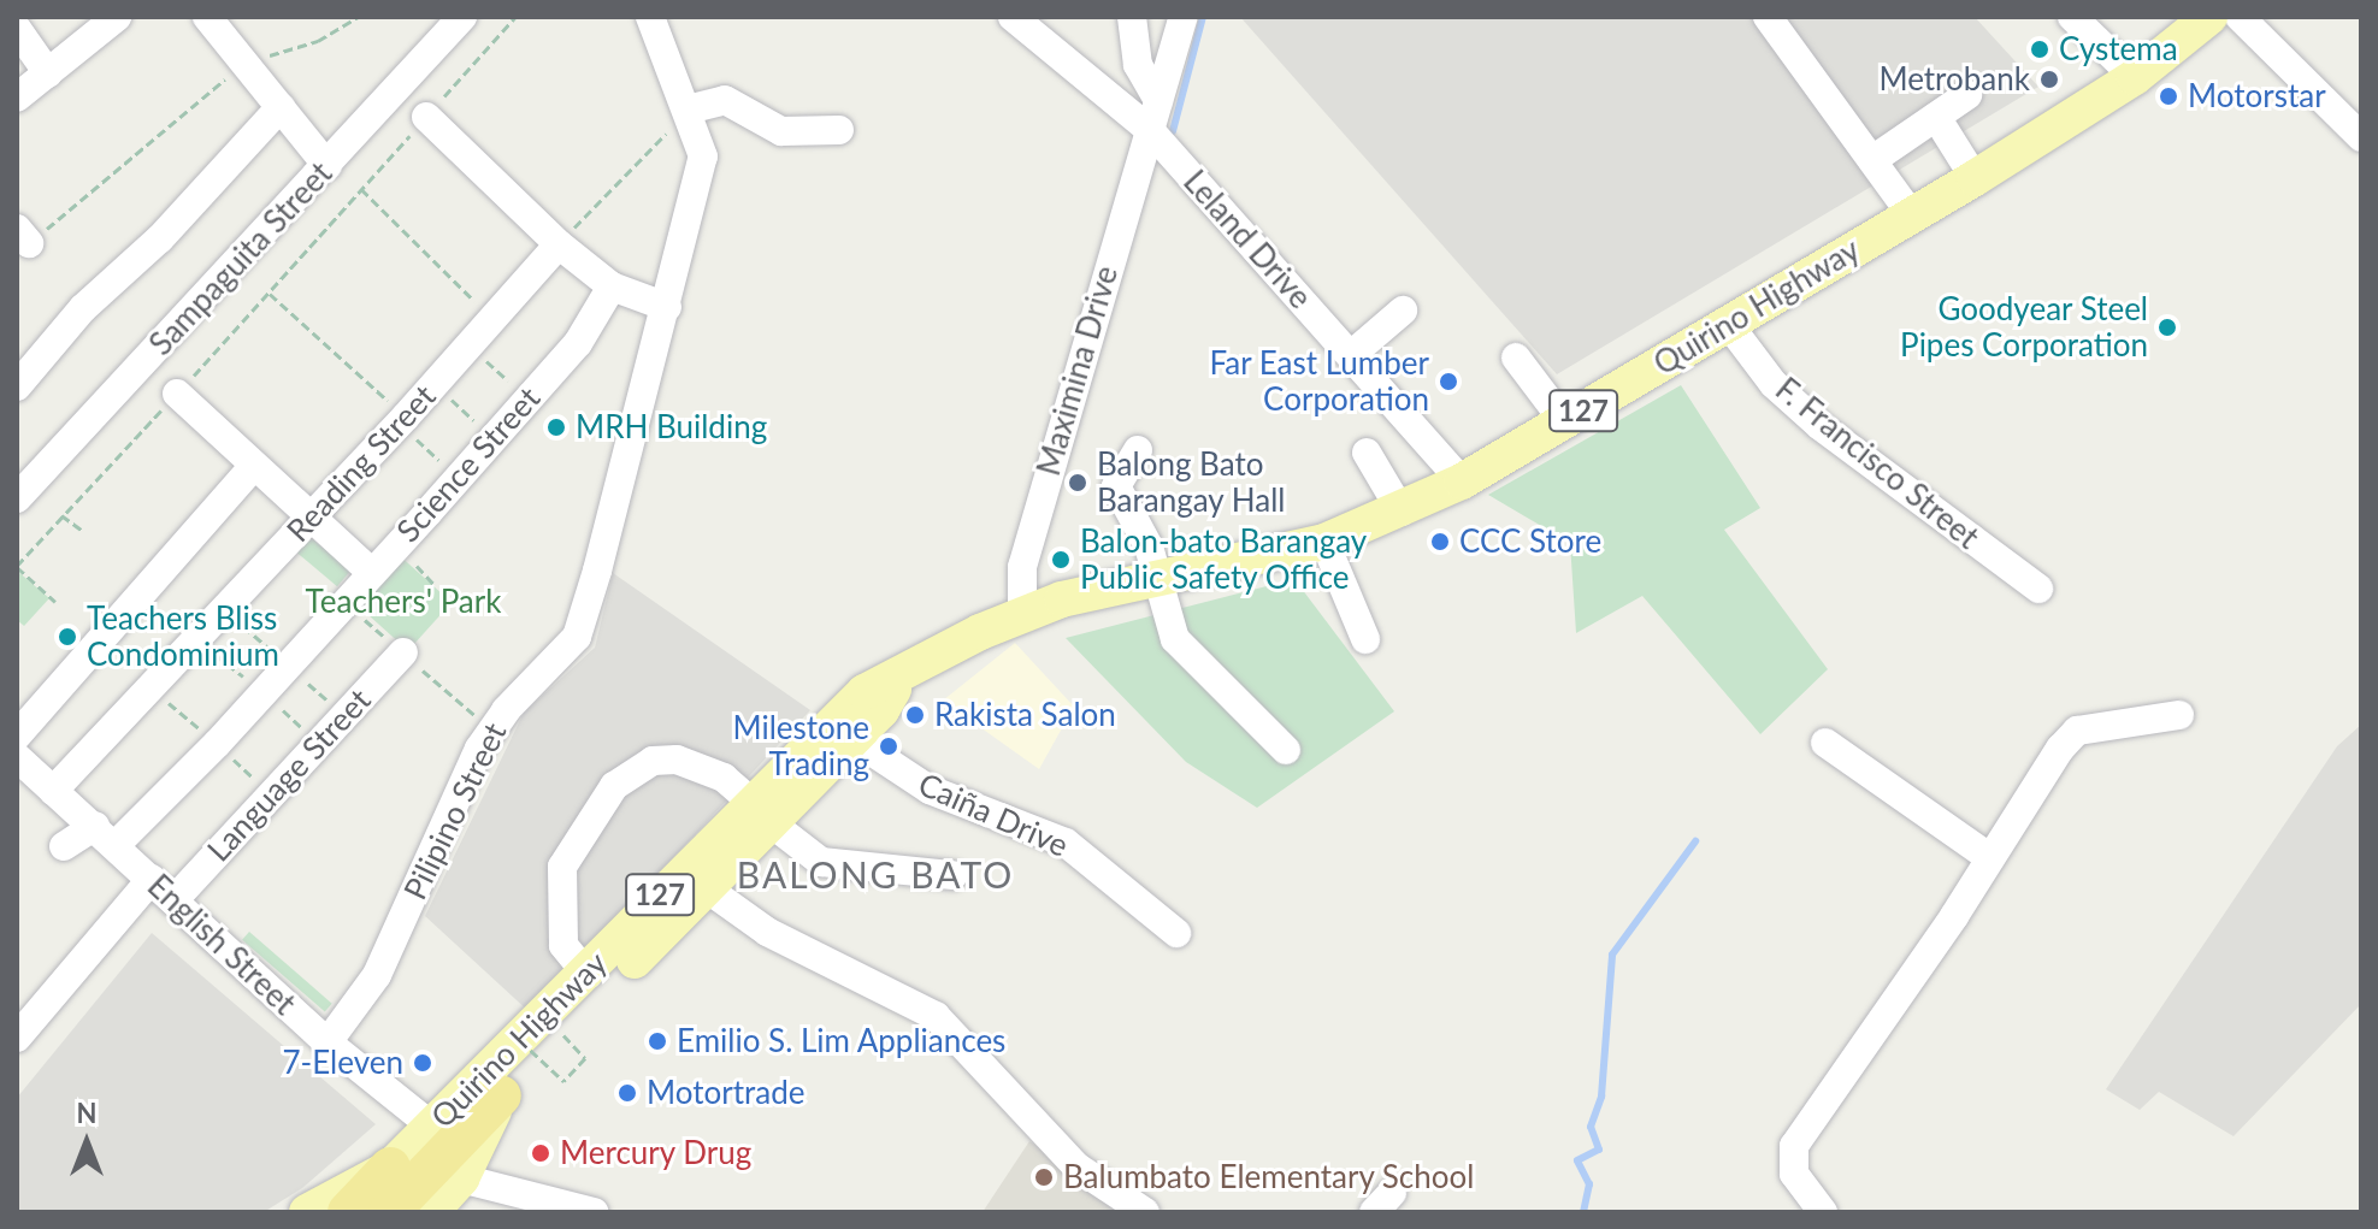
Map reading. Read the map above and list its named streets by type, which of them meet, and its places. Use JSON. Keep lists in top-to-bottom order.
{
  "streets": {
    "main road": ["Quirino Highway", "127"],
    "street": [
      "Leland Drive",
      "Sampaguita Street",
      "Maximina Drive",
      "Reading Street",
      "F. Francisco Street",
      "Science Street",
      "Language Street",
      "Pilipino Street",
      "Caiña Drive",
      "English Street"
    ]
  },
  "crossings": [
    ["Leland Drive", "Quirino Highway"],
    ["Leland Drive", "Maximina Drive"],
    ["Quirino Highway", "Maximina Drive"],
    ["Quirino Highway", "F. Francisco Street"],
    ["Quirino Highway", "Caiña Drive"],
    ["Quirino Highway", "English Street"],
    ["Reading Street", "English Street"],
    ["Science Street", "English Street"],
    ["Language Street", "English Street"],
    ["Pilipino Street", "English Street"]
  ],
  "districts": ["BALONG BATO"],
  "parks": ["Teachers' Park"],
  "places": [
    "Cystema",
    "Metrobank",
    "Motorstar",
    "Goodyear Steel Pipes Corporation",
    "Far East Lumber Corporation",
    "MRH Building",
    "Balong Bato Barangay Hall",
    "CCC Store",
    "Balon-bato Barangay Public Safety Office",
    "Teachers Bliss Condominium",
    "Rakista Salon",
    "Milestone Trading",
    "Emilio S. Lim Appliances",
    "7-Eleven",
    "Motortrade",
    "Mercury Drug",
    "Balumbato Elementary School"
  ],
  "north": "top"
}
